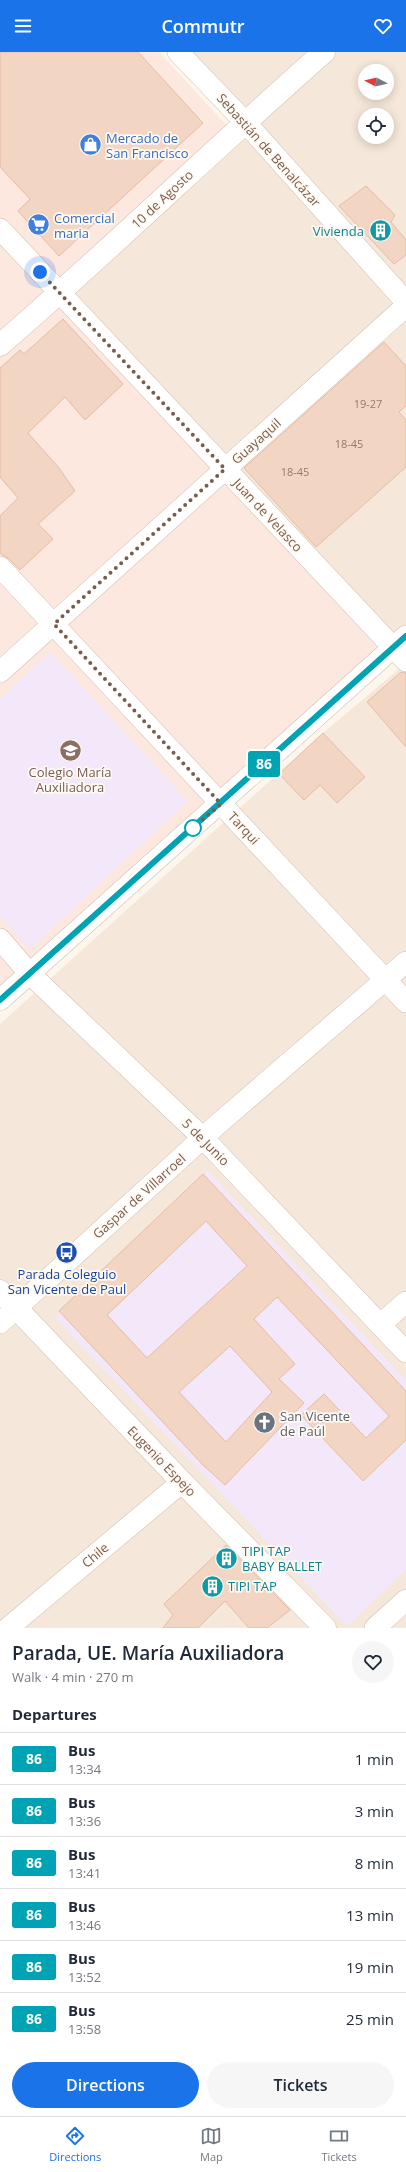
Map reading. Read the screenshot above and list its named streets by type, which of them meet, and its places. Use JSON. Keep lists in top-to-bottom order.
{
  "streets": {
    "street": [
      "Sebastián de Benalcázar",
      "10 de Agosto",
      "Guayaquil",
      "Juan de Velasco",
      "Tarqui",
      "5 de Junio",
      "Gaspar de Villarroel",
      "Eugenio Espejo",
      "Chile"
    ]
  },
  "crossings": [
    ["Sebastián de Benalcázar", "10 de Agosto"],
    ["10 de Agosto", "Juan de Velasco"],
    ["Guayaquil", "Juan de Velasco"],
    ["Guayaquil", "Tarqui"],
    ["Tarqui", "Gaspar de Villarroel"],
    ["5 de Junio", "Gaspar de Villarroel"],
    ["Gaspar de Villarroel", "Eugenio Espejo"],
    ["Eugenio Espejo", "Chile"]
  ],
  "places": {
    "shop": ["Mercado de San Francisco"],
    "supermarket": ["Comercial maria"],
    "building": ["Vivienda", "TIPI TAP BABY BALLET", "TIPI TAP"],
    "school or university": ["Colegio María Auxiliadora"],
    "bus stop": ["Parada Coleguio San Vicente de Paul"],
    "church": ["San Vicente de Paúl"]
  },
  "lines": ["bus line 86"],
  "house_numbers": ["19-27", "18-45", "18-45"],
  "north": "left",
  "page": {
    "header": "Commutr",
    "on_map": "86",
    "heading": [
      ["Parada, UE. María Auxiliadora", "Walk · 4 min · 270 m"],
      "Departures"
    ],
    "list": [
      {
        "mark": "86",
        "name": "Bus",
        "note": "13:34",
        "value": "1 min"
      },
      {
        "mark": "86",
        "name": "Bus",
        "note": "13:36",
        "value": "3 min"
      },
      {
        "mark": "86",
        "name": "Bus",
        "note": "13:41",
        "value": "8 min"
      },
      {
        "mark": "86",
        "name": "Bus",
        "note": "13:46",
        "value": "13 min"
      },
      {
        "mark": "86",
        "name": "Bus",
        "note": "13:52",
        "value": "19 min"
      },
      {
        "mark": "86",
        "name": "Bus",
        "note": "13:58",
        "value": "25 min"
      }
    ],
    "buttons": ["Directions", "Tickets"],
    "tabs": ["Directions", "Map", "Tickets"]
  }
}
